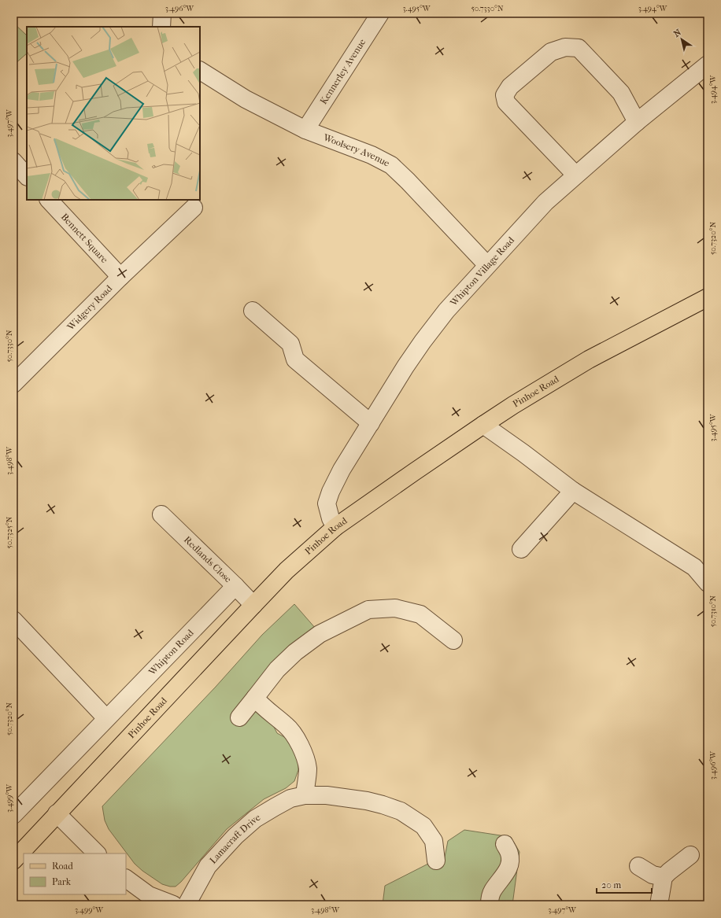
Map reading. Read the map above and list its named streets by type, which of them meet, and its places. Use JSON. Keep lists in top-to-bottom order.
{
  "streets": {
    "main road": ["Pinhoe Road"],
    "street": [
      "Kennerley Avenue",
      "Woolsery Avenue",
      "Bennett Square",
      "Whipton Village Road",
      "Widgery Road",
      "Redlands Close",
      "Whipton Road",
      "Lamacraft Drive"
    ]
  },
  "crossings": [
    ["Kennerley Avenue", "Woolsery Avenue"],
    ["Woolsery Avenue", "Whipton Village Road"],
    ["Bennett Square", "Widgery Road"],
    ["Whipton Village Road", "Pinhoe Road"],
    ["Pinhoe Road", "Redlands Close"],
    ["Redlands Close", "Whipton Road"]
  ],
  "legend": ["Road", "Park"],
  "scale_bar": "20 m",
  "north": "top left",
  "coordinates": [
    "3.496°W",
    "3.495°W",
    "50.7330°N",
    "3.494°W",
    "3.497°W",
    "50.7320°N",
    "3.498°W",
    "50.7325°N",
    "50.7310°N",
    "3.499°W"
  ]
}
